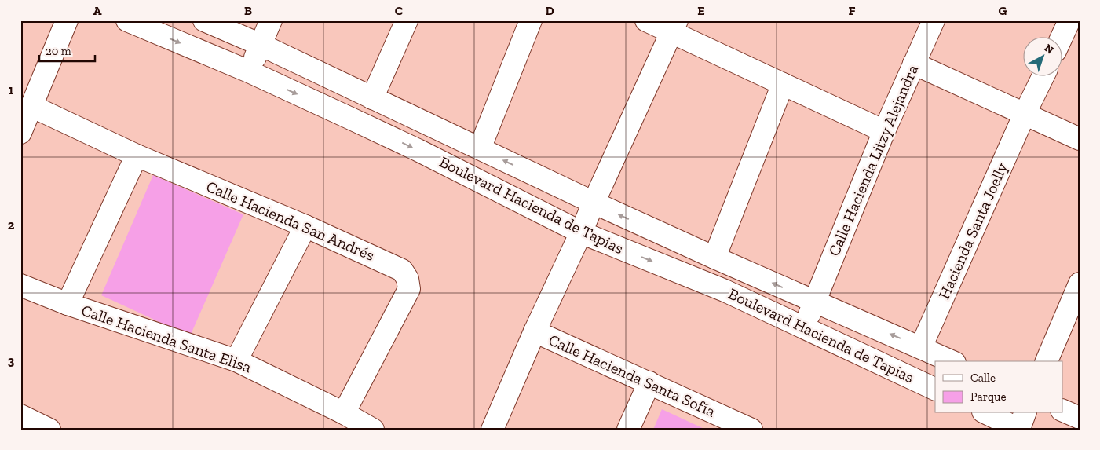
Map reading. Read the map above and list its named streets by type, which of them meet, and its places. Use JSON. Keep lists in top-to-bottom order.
{
  "streets": {
    "street": [
      "Calle Hacienda Litzy Alejandra",
      "Boulevard Hacienda de Tapias",
      "Calle Hacienda San Andrés",
      "Hacienda Santa Joelly",
      "Calle Hacienda Santa Elisa",
      "Calle Hacienda Santa Sofía"
    ]
  },
  "crossings": [
    ["Calle Hacienda Litzy Alejandra", "Boulevard Hacienda de Tapias"],
    ["Boulevard Hacienda de Tapias", "Hacienda Santa Joelly"],
    ["Calle Hacienda San Andrés", "Calle Hacienda Santa Elisa"]
  ],
  "legend": ["Calle", "Parque"],
  "scale_bar": "20 m",
  "north": "top right",
  "grid": {
    "columns": [
      "A",
      "B",
      "C",
      "D",
      "E",
      "F",
      "G"
    ],
    "rows": ["1", "2", "3"]
  }
}
